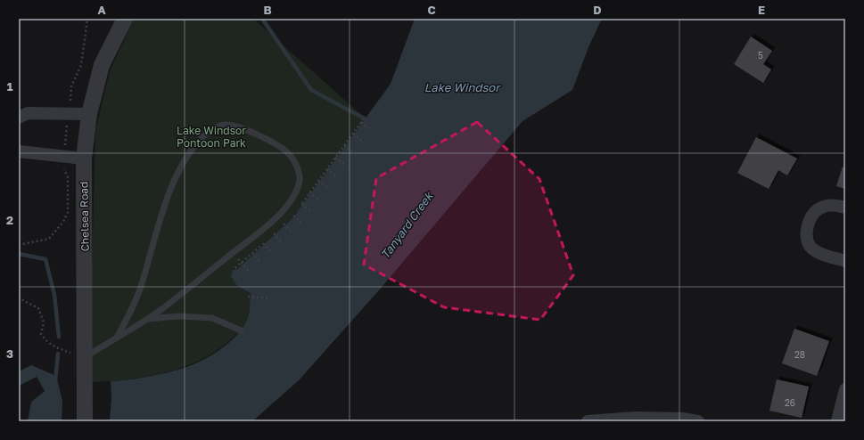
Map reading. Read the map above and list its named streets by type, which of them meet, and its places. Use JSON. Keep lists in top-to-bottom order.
{
  "streets": {
    "street": ["Chelsea Road"]
  },
  "water": ["Lake Windsor", "Tanyard Creek"],
  "parks": ["Lake Windsor Pontoon Park"],
  "house_numbers": ["5", "28", "26"],
  "grid": {
    "columns": [
      "A",
      "B",
      "C",
      "D",
      "E"
    ],
    "rows": ["1", "2", "3"]
  }
}
